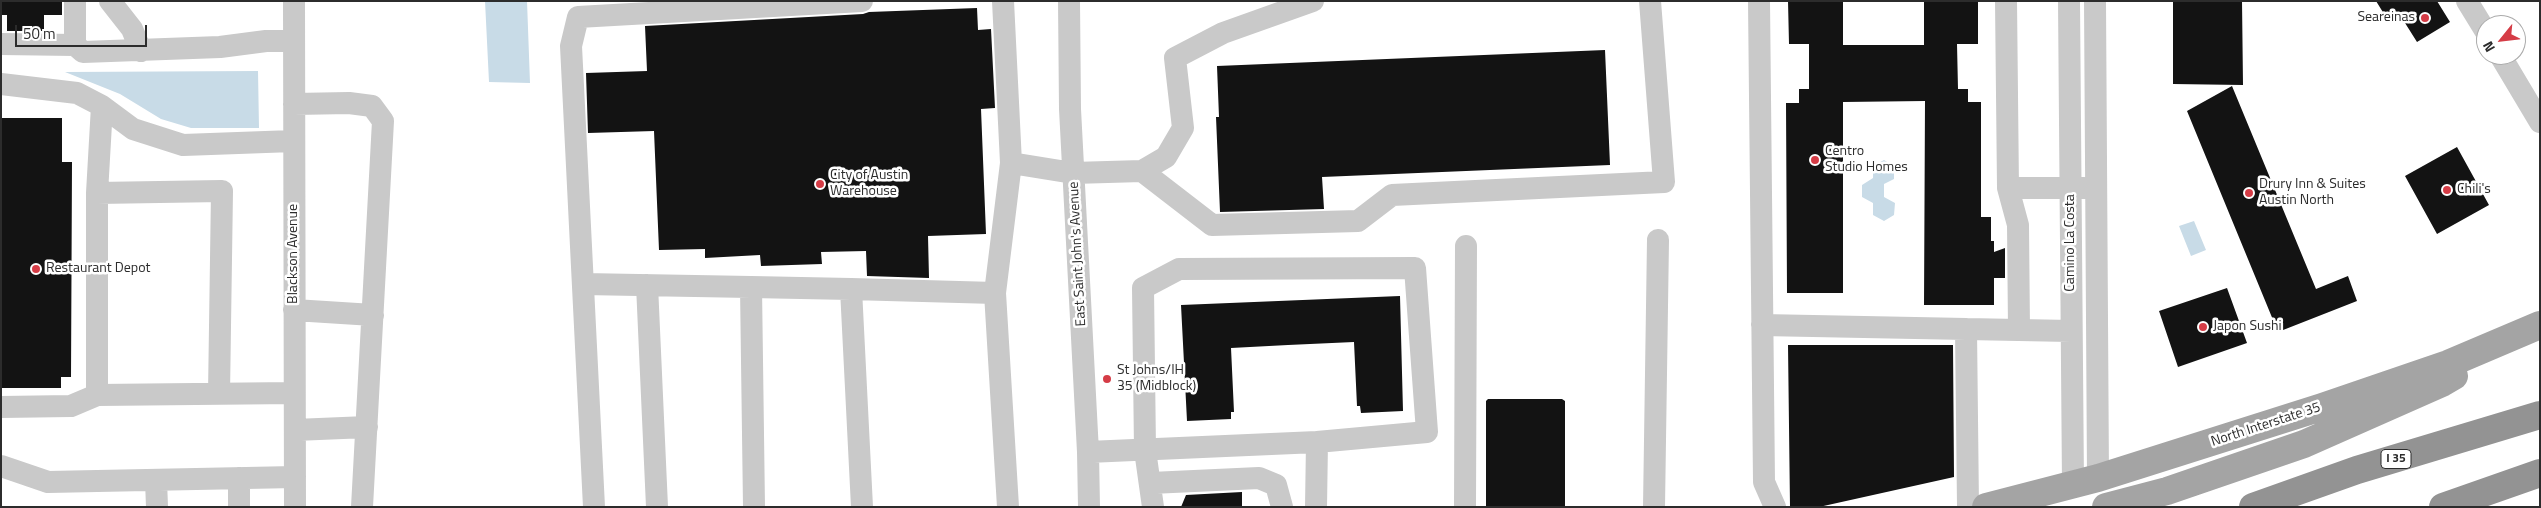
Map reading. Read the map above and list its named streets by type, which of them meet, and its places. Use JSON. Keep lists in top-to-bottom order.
{
  "streets": {
    "highway": ["I 35"],
    "main road": ["North Interstate 35"],
    "street": ["Camino La Costa", "Blackson Avenue", "East Saint John's Avenue"]
  },
  "crossings": [
    ["Camino La Costa", "North Interstate 35"]
  ],
  "places": [
    "Seareinas",
    "Centro Studio Homes",
    "City of Austin Warehouse",
    "Chili's",
    "Drury Inn & Suites Austin North",
    "Restaurant Depot",
    "Japon Sushi",
    "St Johns/IH 35 (Midblock)"
  ],
  "scale_bar": "50 m",
  "north": "bottom left"
}
